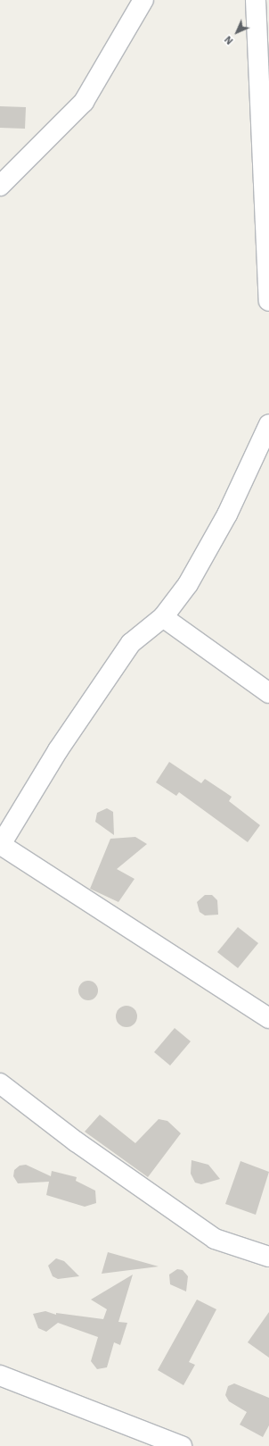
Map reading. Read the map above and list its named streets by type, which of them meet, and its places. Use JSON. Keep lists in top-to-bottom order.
{
  "north": "bottom left"
}
